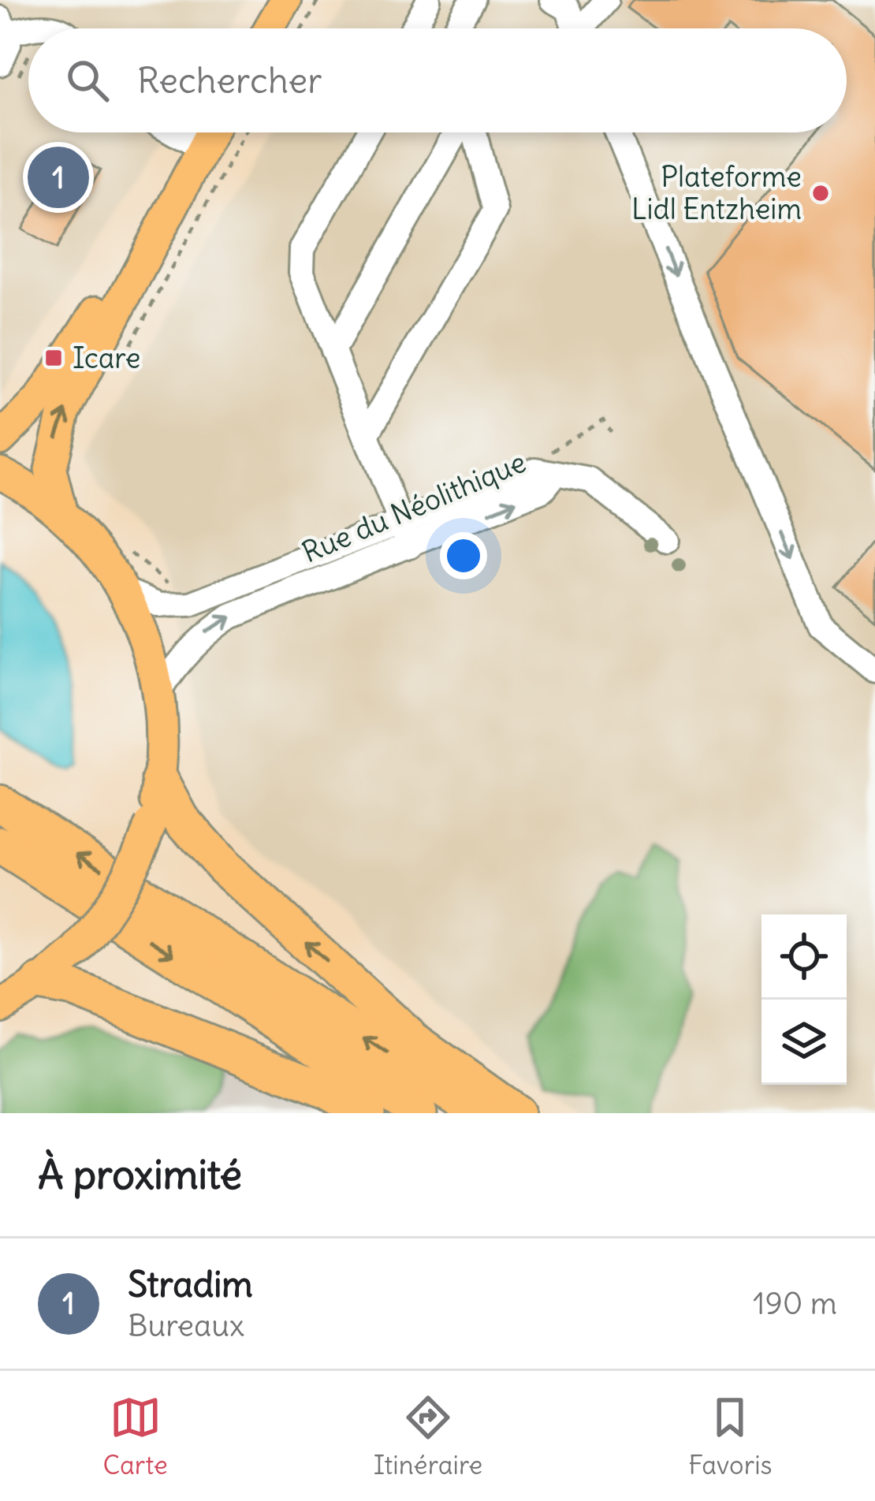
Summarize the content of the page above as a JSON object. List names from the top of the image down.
{
  "streets": {
    "street": ["Rue du Néolithique"]
  },
  "places": {
    "other": ["Plateforme Lidl Entzheim"],
    "transit": ["Icare"]
  },
  "page": {
    "search": "Rechercher",
    "pins": "1",
    "heading": "À proximité",
    "list": [
      {
        "mark": "1",
        "name": "Stradim",
        "note": "Bureaux",
        "value": "190 m"
      }
    ],
    "nav": ["Carte", "Itinéraire", "Favoris"]
  }
}
